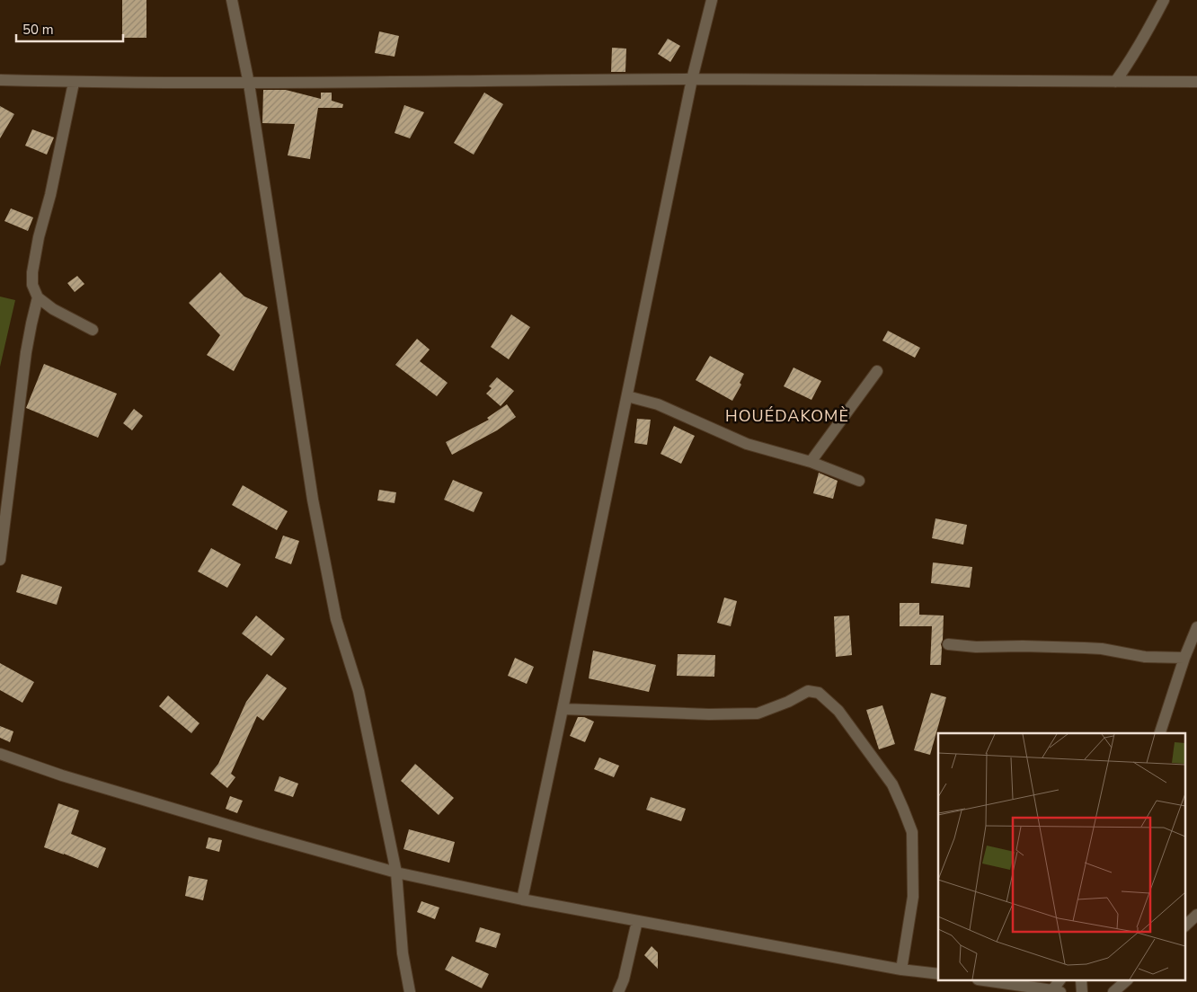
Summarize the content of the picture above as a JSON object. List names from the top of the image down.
{
  "districts": ["HOUÉDAKOMÈ"],
  "scale_bar": "50 m"
}
